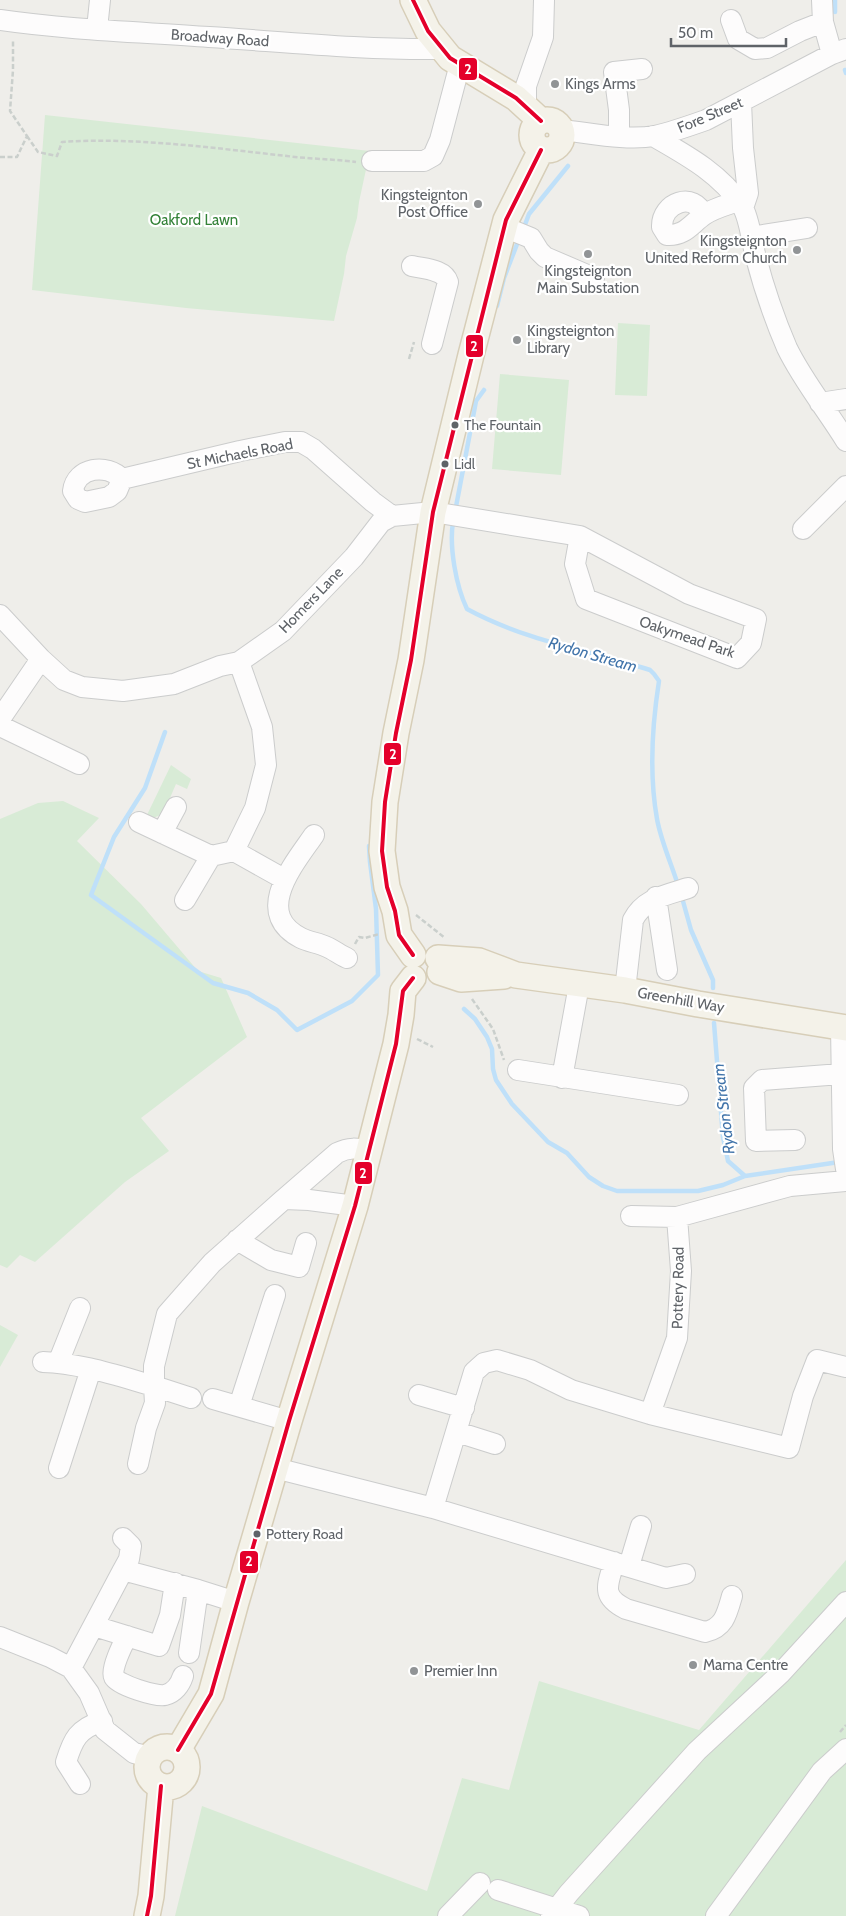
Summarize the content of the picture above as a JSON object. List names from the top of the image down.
{
  "streets": {
    "main road": ["Greenhill Way"],
    "street": [
      "Broadway Road",
      "Fore Street",
      "St Michaels Road",
      "Homers Lane",
      "Oakymead Park",
      "Pottery Road"
    ]
  },
  "crossings": [
    ["St Michaels Road", "Homers Lane"]
  ],
  "water": ["Rydon Stream"],
  "parks": ["Oakford Lawn"],
  "places": [
    "Kings Arms",
    "Kingsteignton Post Office",
    "Kingsteignton United Reform Church",
    "Kingsteignton Main Substation",
    "Kingsteignton Library",
    "The Fountain",
    "Lidl",
    "Pottery Road",
    "Mama Centre",
    "Premier Inn"
  ],
  "lines": ["transit line 2"],
  "scale_bar": "50 m"
}
